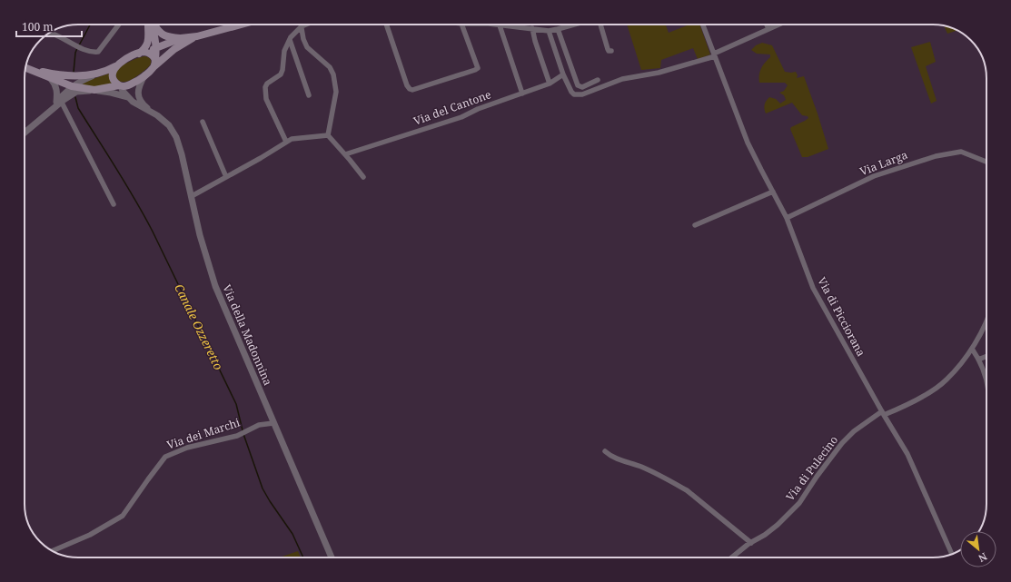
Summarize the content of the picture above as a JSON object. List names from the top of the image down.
{
  "streets": {
    "street": [
      "Via del Cantone",
      "Via Larga",
      "Via di Picciorana",
      "Via della Madonnina",
      "Via dei Marchi",
      "Via di Pulecino"
    ]
  },
  "crossings": [
    ["Via Larga", "Via di Picciorana"],
    ["Via di Picciorana", "Via di Pulecino"],
    ["Via della Madonnina", "Via dei Marchi"]
  ],
  "water": ["Canale Ozzeretto"],
  "scale_bar": "100 m",
  "north": "bottom right"
}
